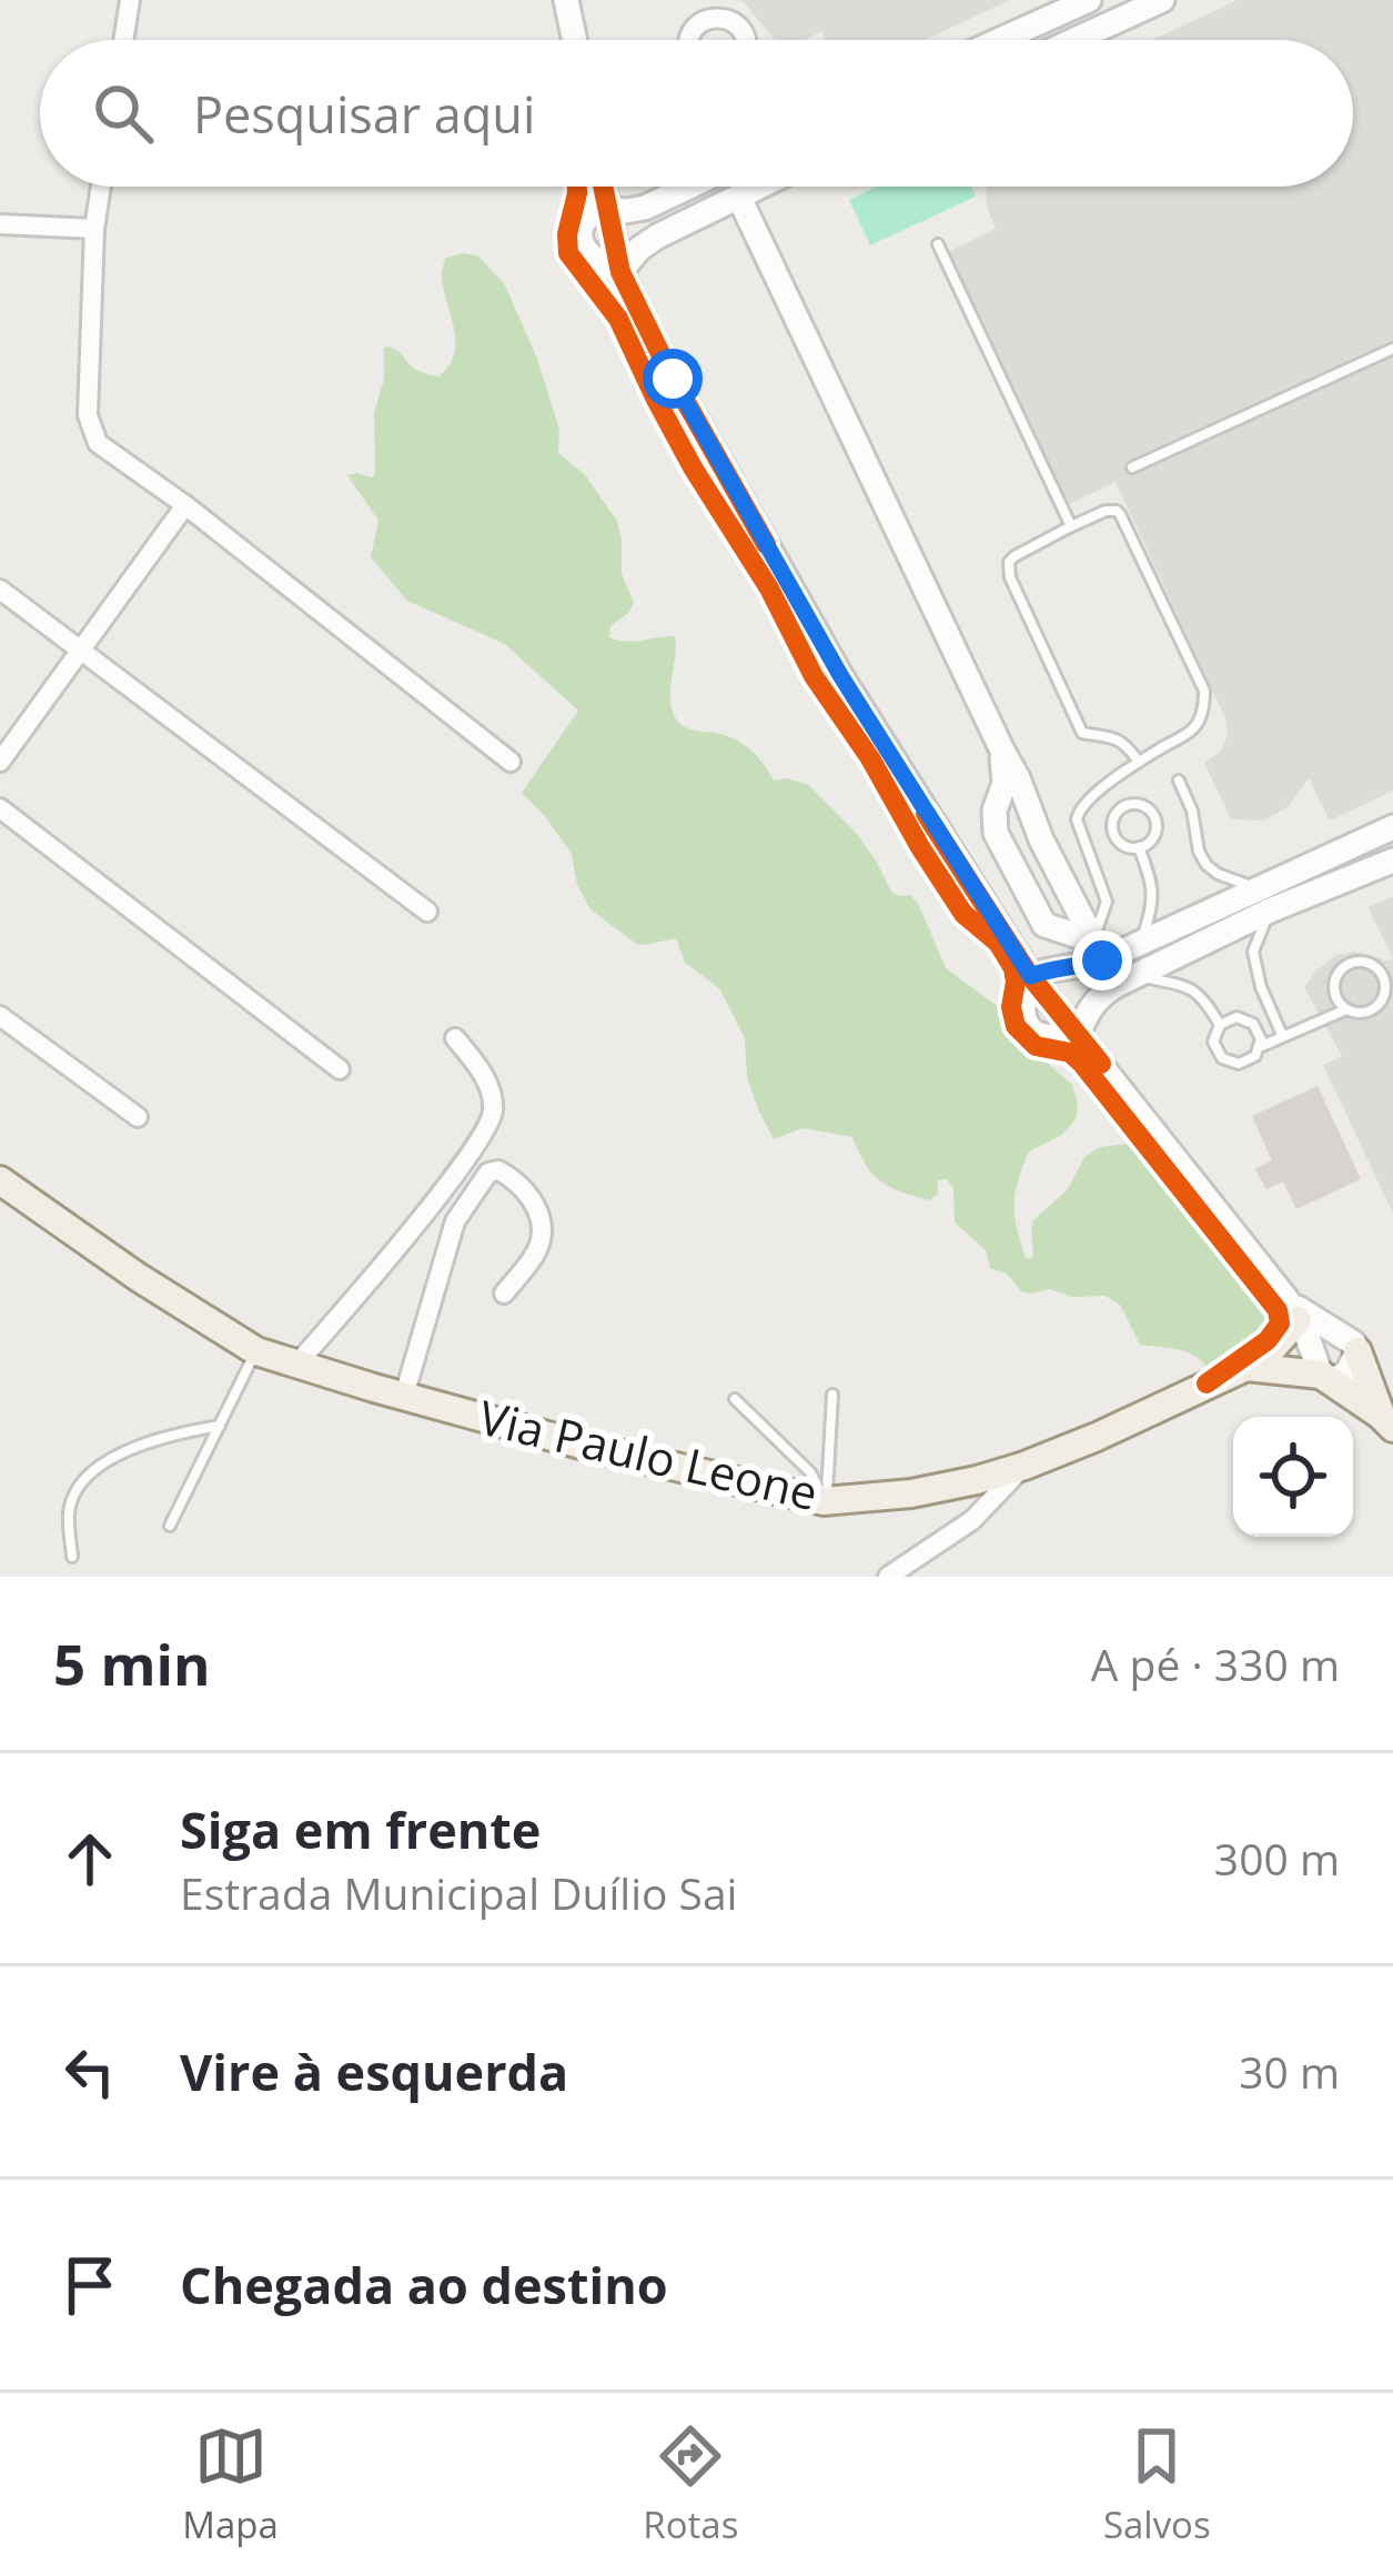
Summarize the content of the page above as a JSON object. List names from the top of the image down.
{
  "streets": {
    "main road": ["Via Paulo Leone"]
  },
  "page": {
    "search": "Pesquisar aqui",
    "heading": ["5 min", "A pé · 330 m"],
    "list": [
      ["Siga em frente", "Estrada Municipal Duílio Sai", "300 m"],
      ["Vire à esquerda", "30 m"],
      "Chegada ao destino"
    ],
    "nav": ["Mapa", "Rotas", "Salvos"]
  }
}
